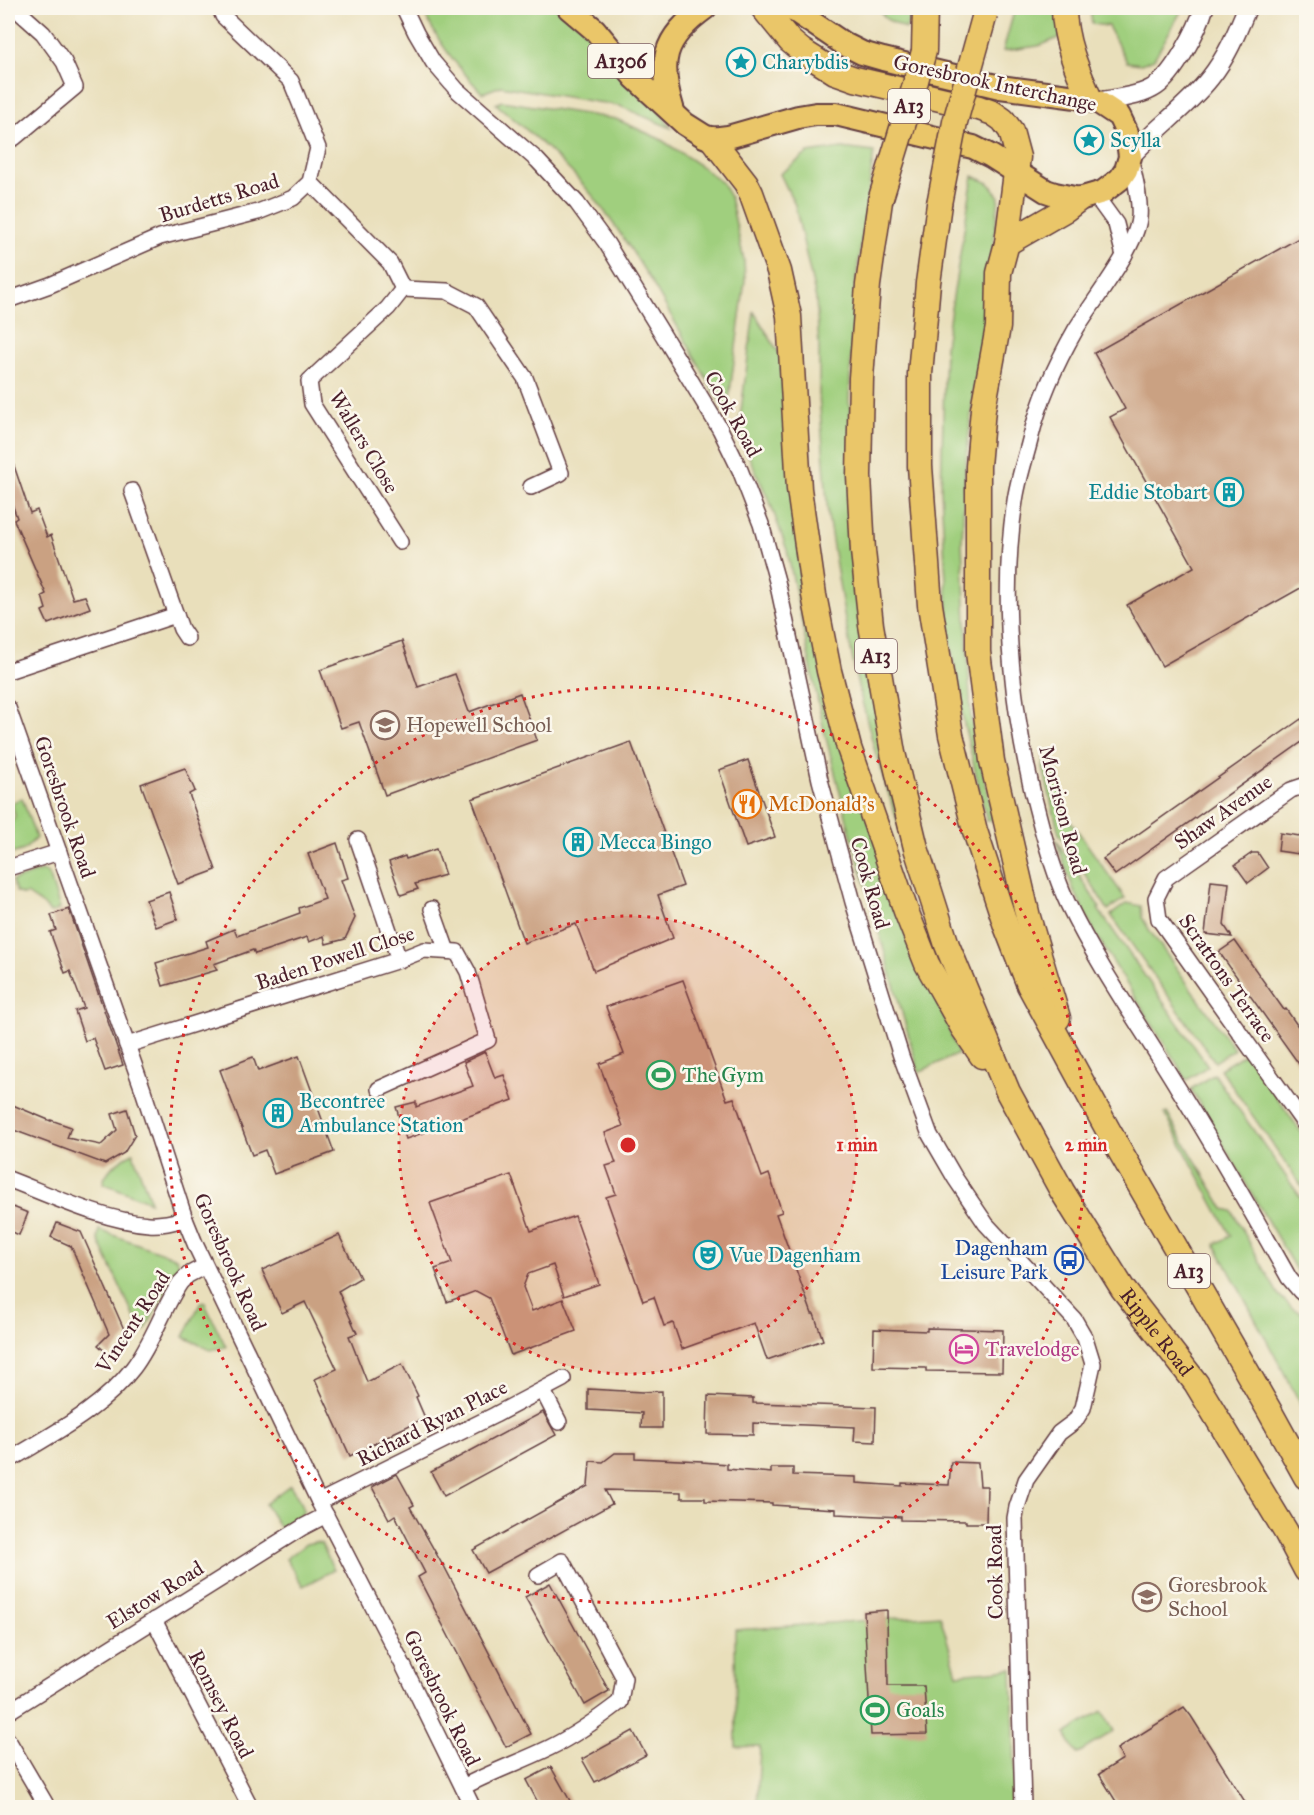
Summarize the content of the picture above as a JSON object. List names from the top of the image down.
{
  "streets": {
    "highway": ["A13", "Ripple Road"],
    "main road": ["A1306", "Goresbrook Interchange"],
    "street": [
      "Burdetts Road",
      "Cook Road",
      "Wallers Close",
      "Goresbrook Road",
      "Morrison Road",
      "Shaw Avenue",
      "Baden Powell Close",
      "Scrattons Terrace",
      "Vincent Road",
      "Richard Ryan Place",
      "Elstow Road",
      "Romsey Road"
    ]
  },
  "crossings": [
    ["Goresbrook Interchange", "Morrison Road"],
    ["A13", "Ripple Road"],
    ["Goresbrook Road", "Baden Powell Close"],
    ["Goresbrook Road", "Vincent Road"],
    ["Goresbrook Road", "Richard Ryan Place"],
    ["Goresbrook Road", "Elstow Road"],
    ["Shaw Avenue", "Scrattons Terrace"],
    ["Richard Ryan Place", "Elstow Road"],
    ["Elstow Road", "Romsey Road"]
  ],
  "places": {
    "place": ["Charybdis", "Scylla"],
    "building": ["Eddie Stobart", "Mecca Bingo", "Becontree Ambulance Station"],
    "school or university": ["Hopewell School", "Goresbrook School"],
    "restaurant": ["McDonald's"],
    "sports": ["The Gym", "Goals"],
    "theatre": ["Vue Dagenham"],
    "bus stop": ["Dagenham Leisure Park"],
    "hotel": ["Travelodge"]
  },
  "rings": ["1 min", "2 min"]
}
